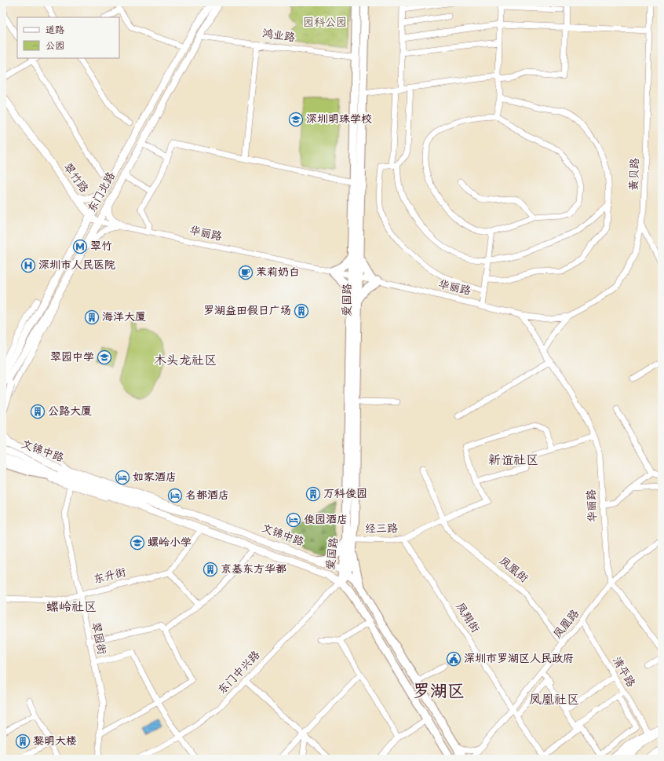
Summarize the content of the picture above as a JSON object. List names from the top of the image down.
{
  "streets": {
    "highway": ["爱国路", "文锦中路"],
    "main road": ["翠竹路", "东门北路"],
    "street": [
      "鸿业路",
      "黄贝路",
      "华丽路",
      "经三路",
      "凤凰街",
      "东升街",
      "凤翔街",
      "凤凰路",
      "翠园街",
      "清平路",
      "东门中兴路"
    ]
  },
  "crossings": [
    ["鸿业路", "东门北路"],
    ["鸿业路", "爱国路"],
    ["黄贝路", "华丽路"],
    ["翠竹路", "东门北路"],
    ["东门北路", "华丽路"],
    ["华丽路", "爱国路"],
    ["华丽路", "凤凰路"],
    ["爱国路", "文锦中路"],
    ["爱国路", "经三路"],
    ["爱国路", "东门中兴路"],
    ["文锦中路", "东门中兴路"],
    ["经三路", "凤凰街"],
    ["经三路", "凤翔街"],
    ["凤凰街", "凤凰路"],
    ["东升街", "翠园街"],
    ["凤翔街", "凤凰路"],
    ["凤凰路", "清平路"]
  ],
  "districts": [
    "木头龙社区",
    "新谊社区",
    "螺岭社区",
    "罗湖区",
    "凤凰社区"
  ],
  "parks": ["园科公园"],
  "places": {
    "school or university": ["深圳明珠学校", "翠园中学", "螺岭小学"],
    "metro station": ["翠竹"],
    "hospital": ["深圳市人民医院"],
    "cafe": ["茉莉奶白"],
    "building": [
      "罗湖益田假日广场",
      "海洋大厦",
      "公路大厦",
      "万科俊园",
      "京基东方华都",
      "黎明大楼"
    ],
    "hotel": ["如家酒店", "名都酒店", "俊园酒店"],
    "public building": ["深圳市罗湖区人民政府"]
  },
  "legend": ["道路", "公园"]
}
